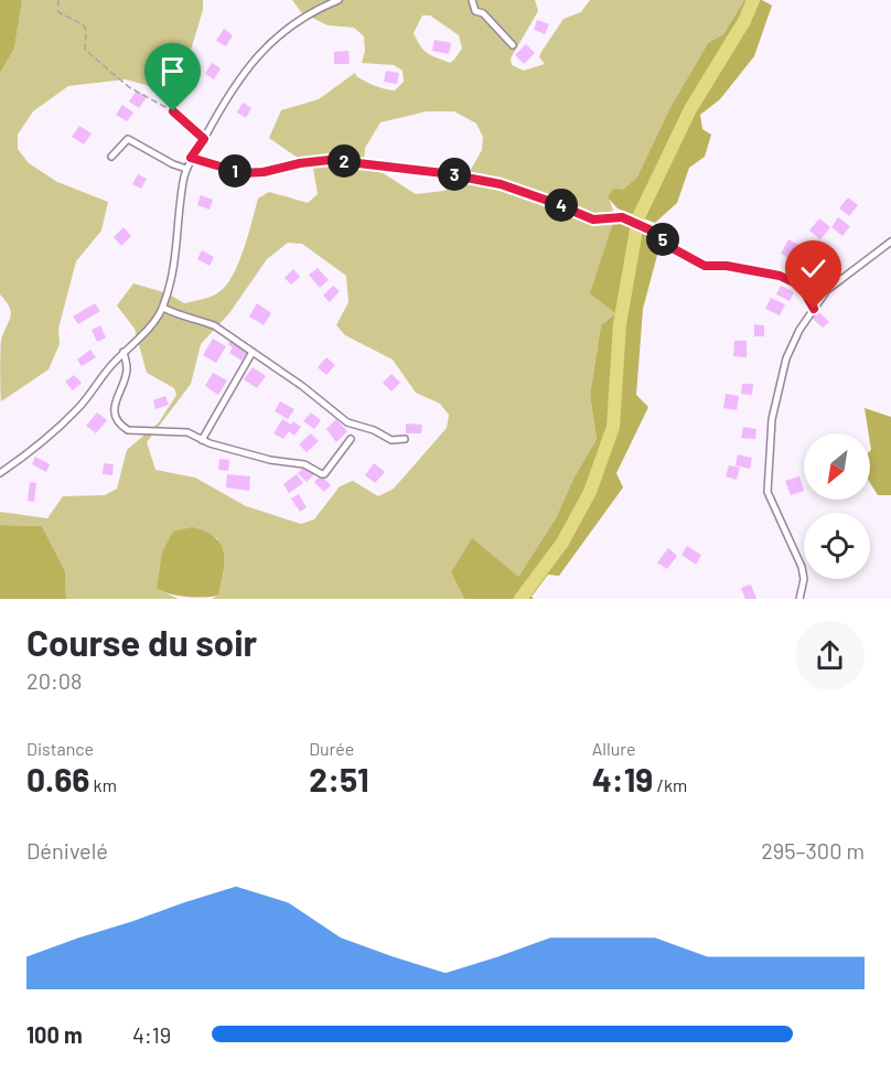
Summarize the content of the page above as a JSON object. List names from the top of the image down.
{
  "north": "bottom left",
  "page": {
    "pins": [
      "2",
      "1",
      "3",
      "4",
      "5"
    ],
    "heading": ["Course du soir", "20:08"],
    "stats": [
      ["Distance", "0.66 km"],
      ["Durée", "2:51"],
      ["Allure", "4:19 /km"]
    ],
    "chart": ["Dénivelé", "295–300 m"],
    "list": [
      {
        "name": "100 m",
        "note": "4:19"
      }
    ]
  }
}
